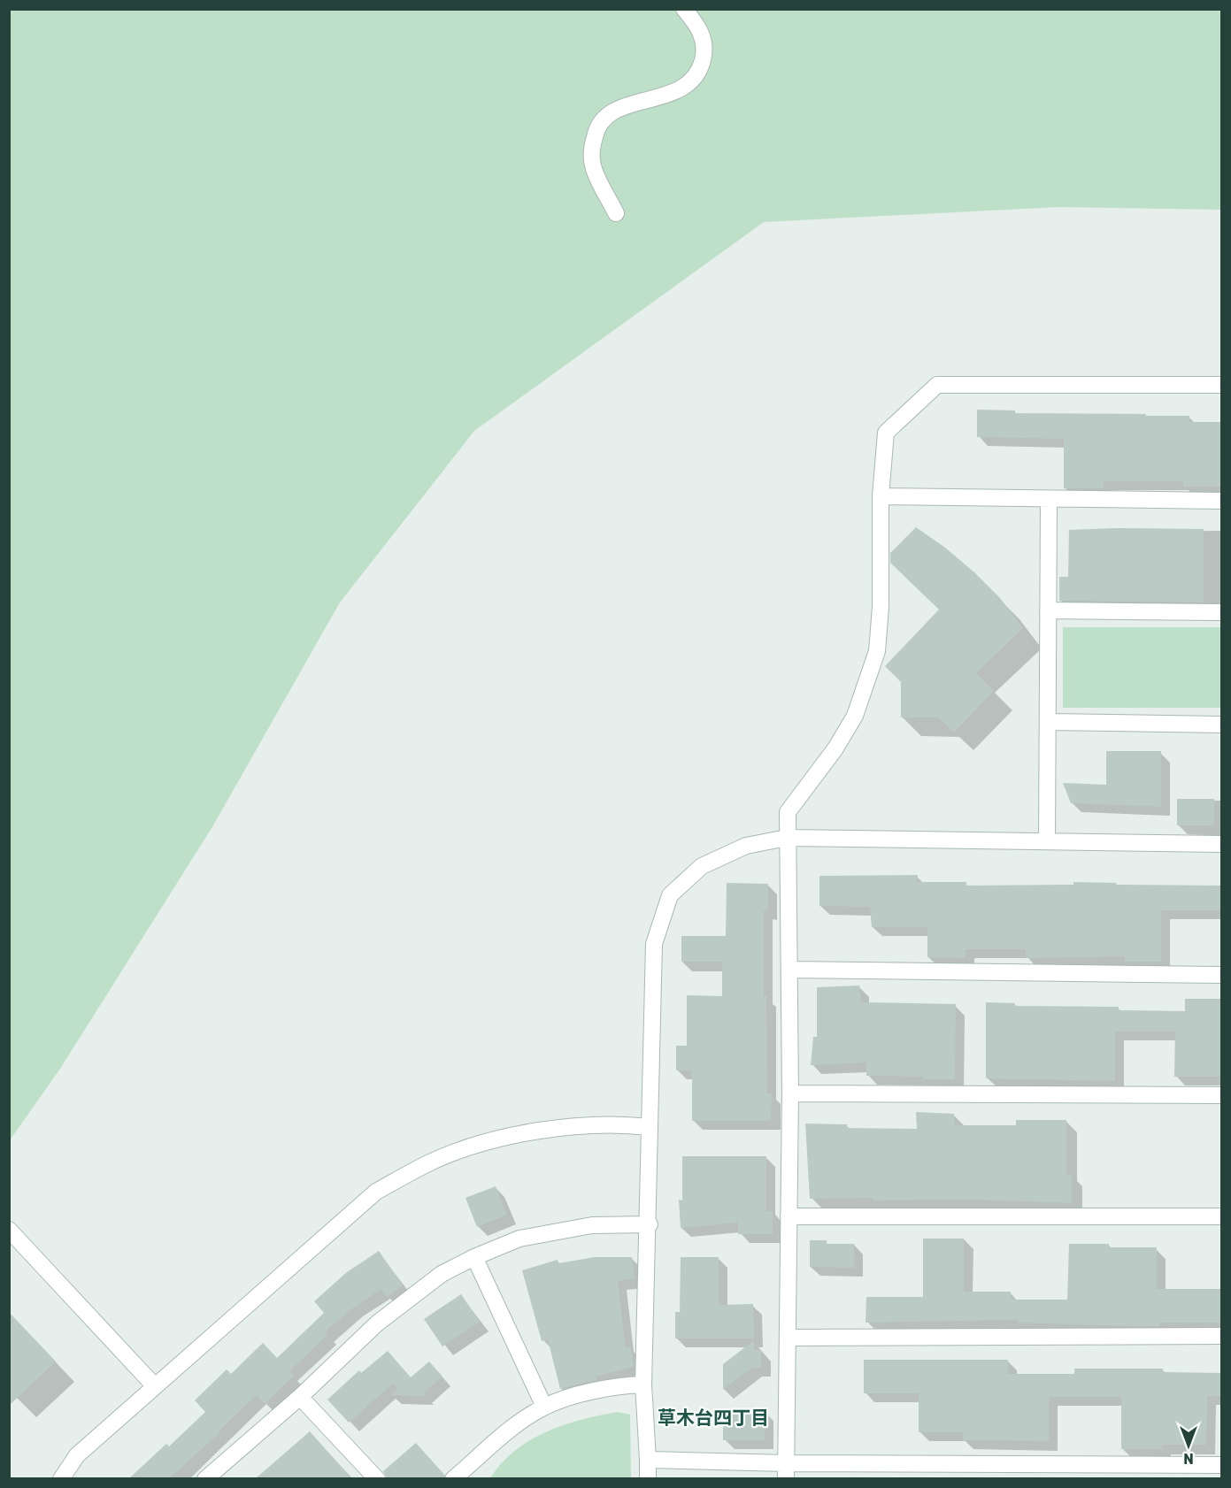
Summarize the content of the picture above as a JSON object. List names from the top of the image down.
{
  "districts": ["草木台四丁目"],
  "north": "bottom"
}
